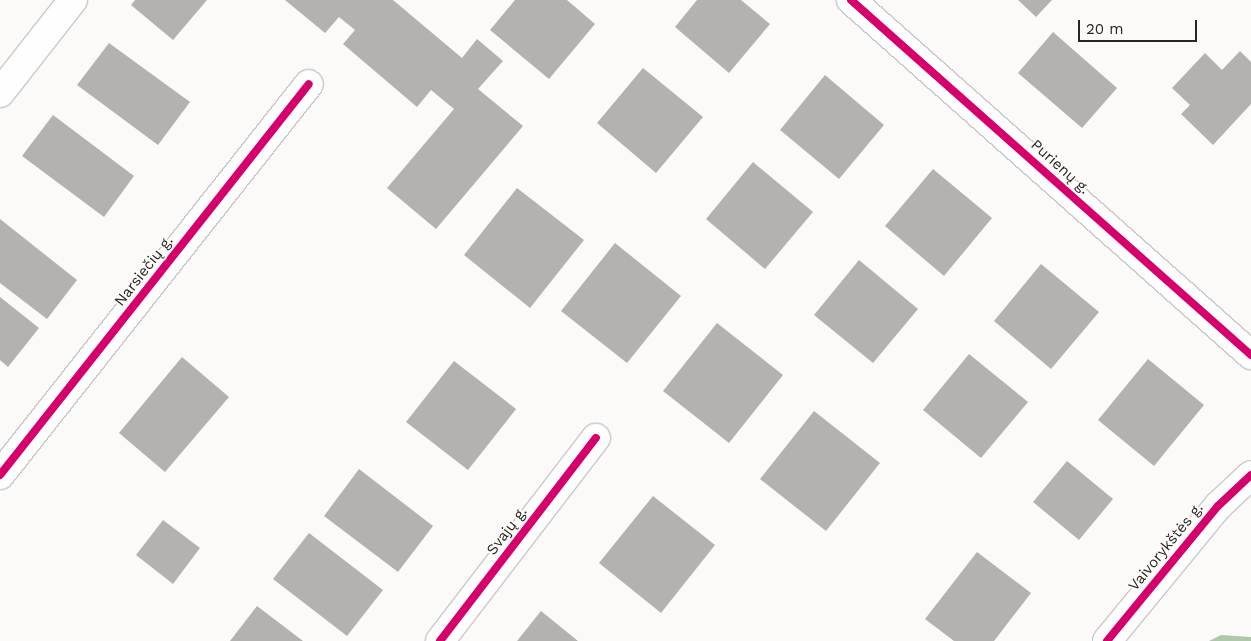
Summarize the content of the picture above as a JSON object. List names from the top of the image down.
{
  "streets": {
    "street": [
      "Purienų g.",
      "Narsiečių g.",
      "Svajų g.",
      "Vaivorykštės g."
    ]
  },
  "scale_bar": "20 m"
}
